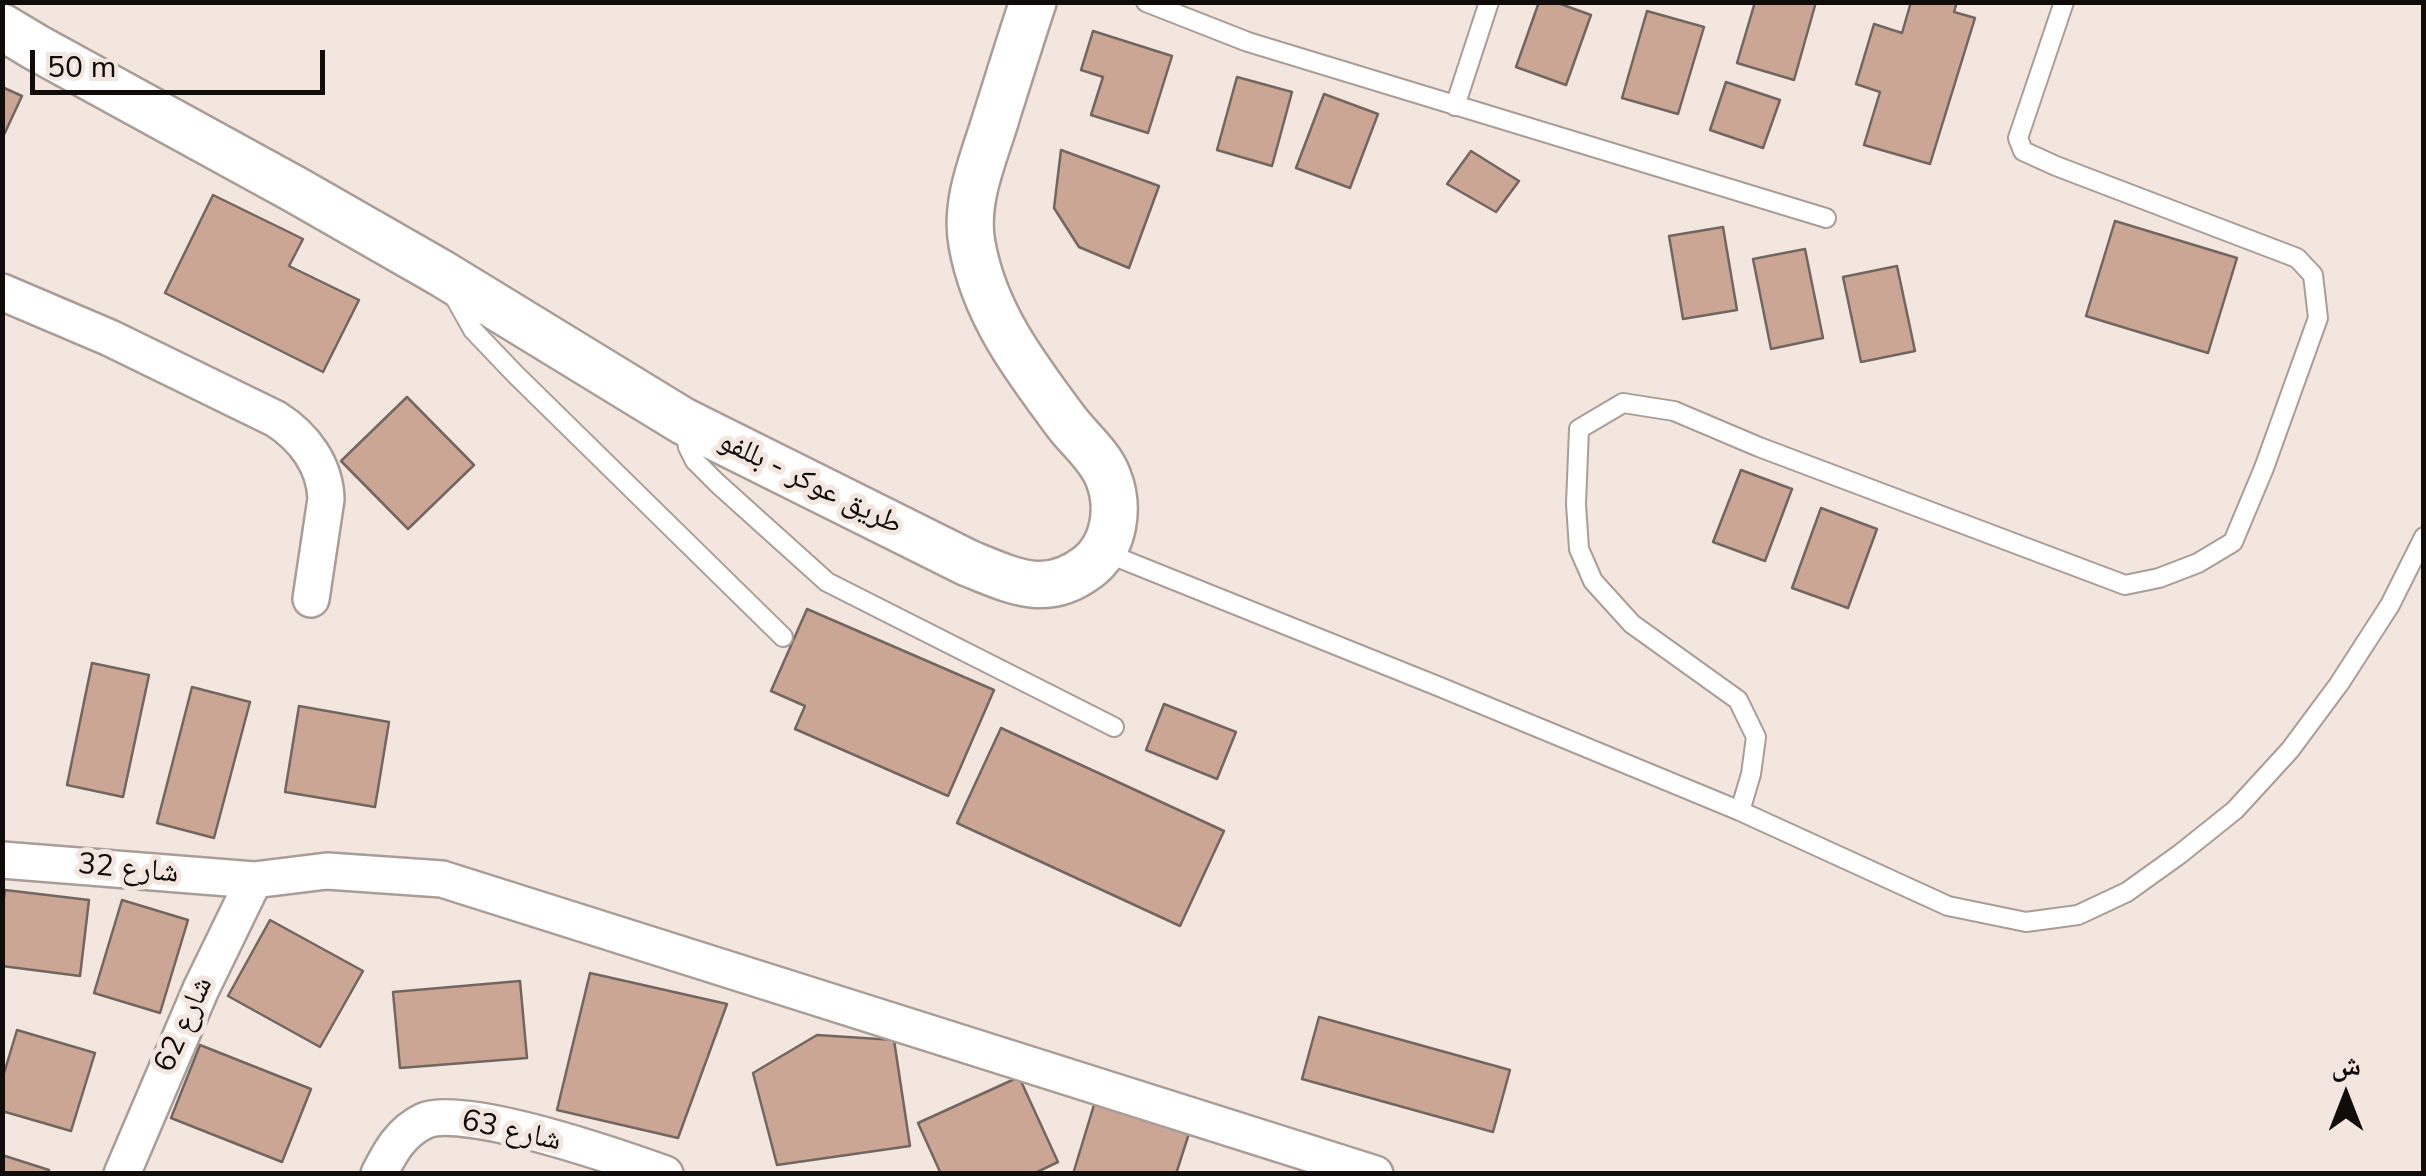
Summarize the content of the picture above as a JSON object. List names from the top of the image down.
{
  "streets": {
    "street": [
      "طريق عوكر - بللفو",
      "شارع 32",
      "شارع 62",
      "شارع 63"
    ]
  },
  "crossings": [
    ["شارع 32", "شارع 62"]
  ],
  "scale_bar": "50 m",
  "north": "top"
}
